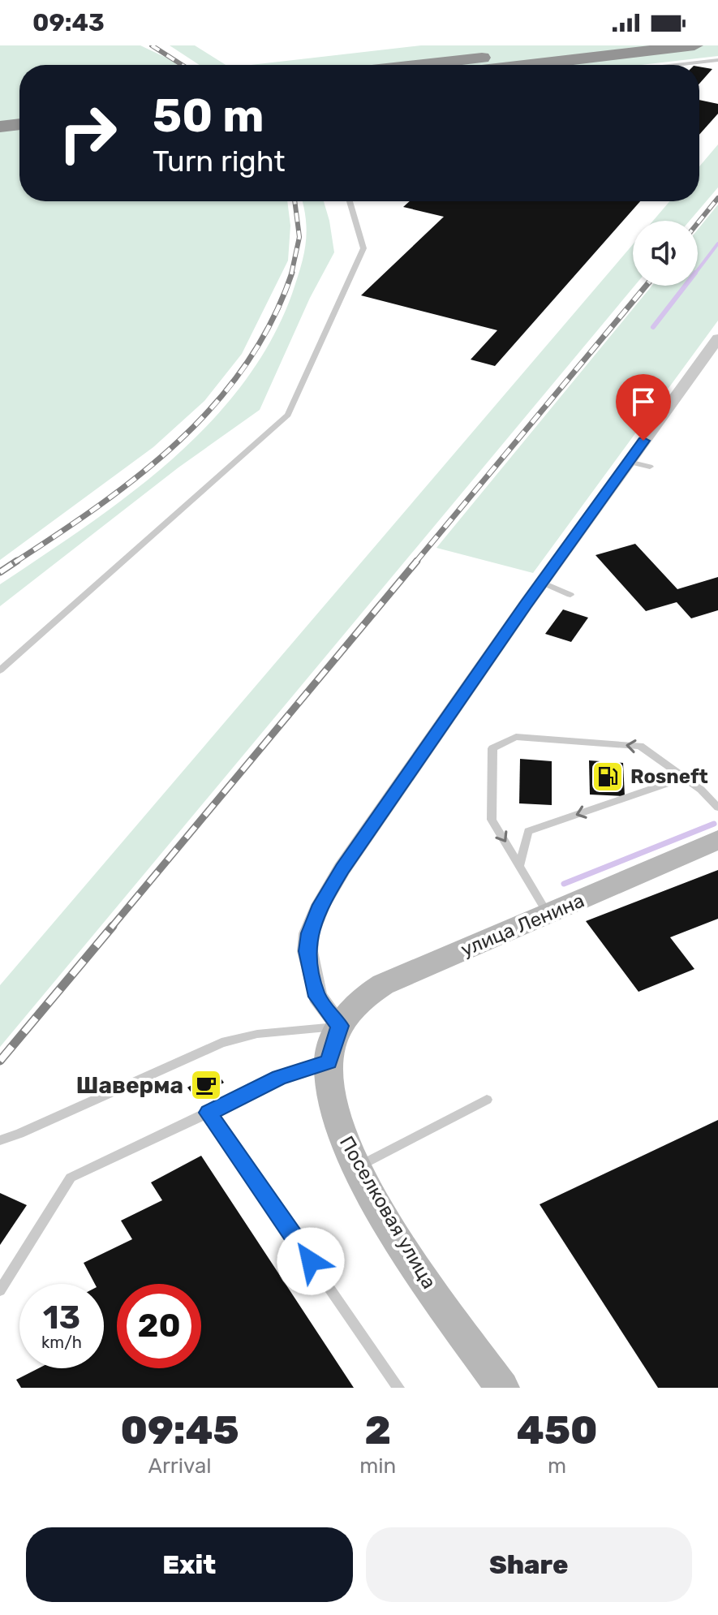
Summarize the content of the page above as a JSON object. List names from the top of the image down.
{
  "streets": {
    "street": ["улица Ленина", "Поселковая улица"]
  },
  "crossings": [
    ["улица Ленина", "Поселковая улица"]
  ],
  "places": {
    "fuel station": ["Rosneft"],
    "cafe": ["Шаверма"]
  },
  "page": {
    "status": "09:43",
    "turn": ["50 m", "Turn right"],
    "speed": "13 km/h",
    "limit": "20",
    "eta": [
      "09:45",
      "Arrival",
      "2",
      "min",
      "450",
      "m"
    ],
    "buttons": ["Exit", "Share"]
  }
}
